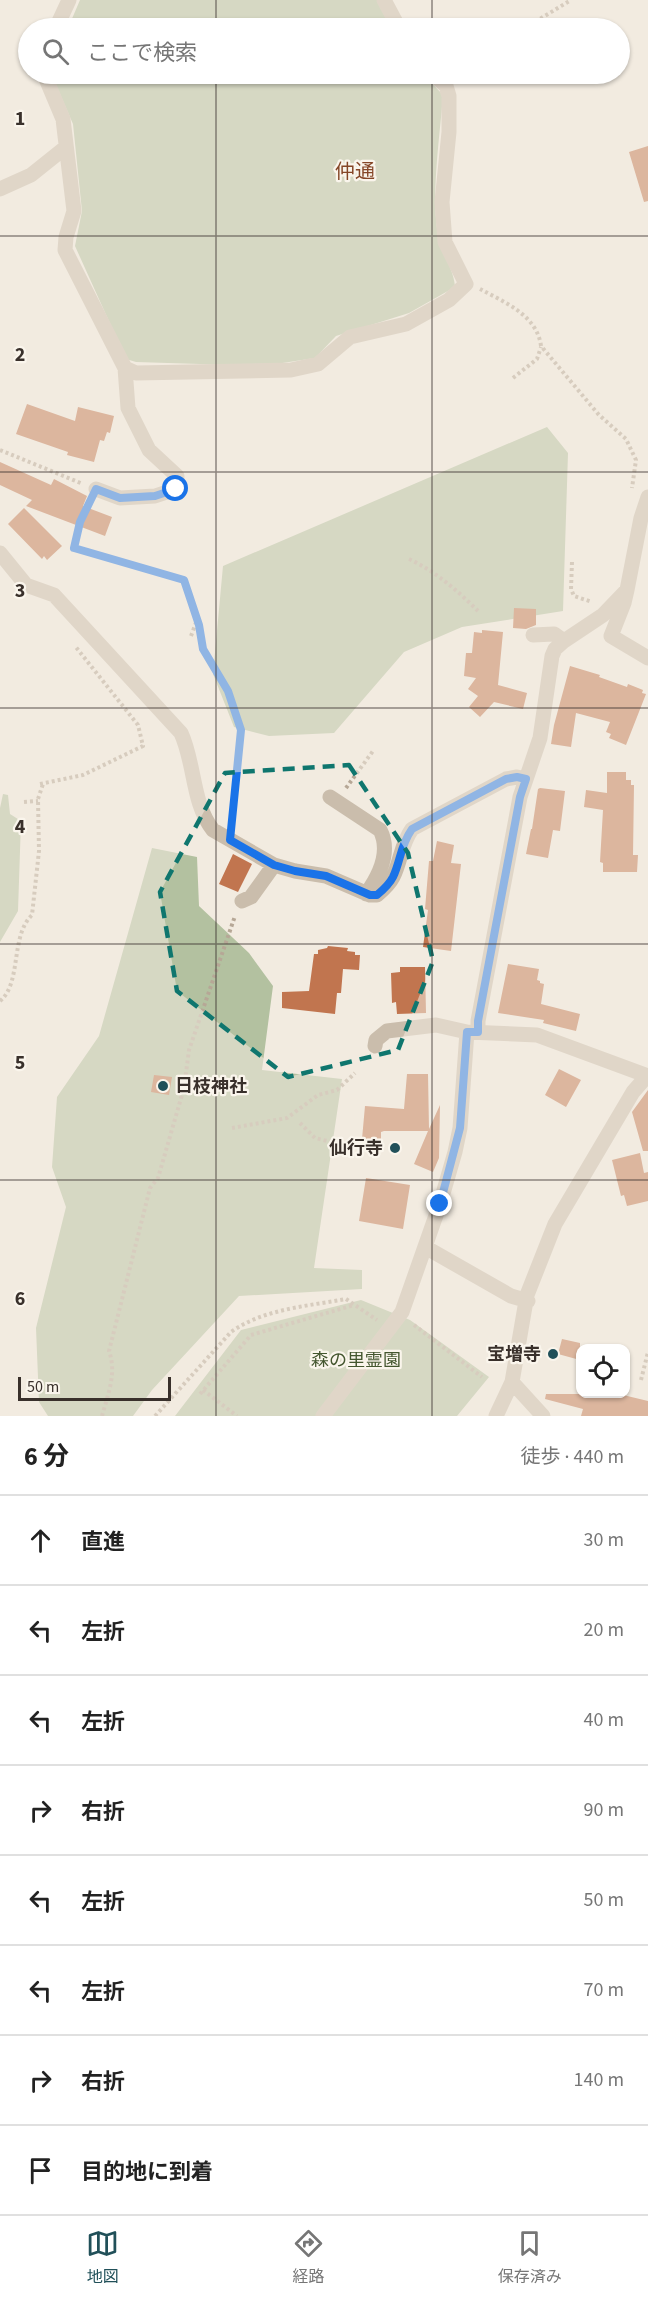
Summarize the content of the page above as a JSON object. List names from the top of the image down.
{
  "districts": ["仲通"],
  "parks": ["森の里霊園"],
  "places": ["日枝神社", "仙行寺", "宝増寺"],
  "scale_bar": "50 m",
  "page": {
    "search": "ここで検索",
    "scale": "50 m",
    "heading": ["6 分", "徒歩 · 440 m"],
    "list": [
      ["直進", "30 m"],
      ["左折", "20 m"],
      ["左折", "40 m"],
      ["右折", "90 m"],
      ["左折", "50 m"],
      ["左折", "70 m"],
      ["右折", "140 m"],
      "目的地に到着"
    ],
    "nav": ["地図", "経路", "保存済み"]
  },
  "grid": {
    "rows": [
      "1",
      "2",
      "3",
      "4",
      "5",
      "6"
    ]
  }
}
